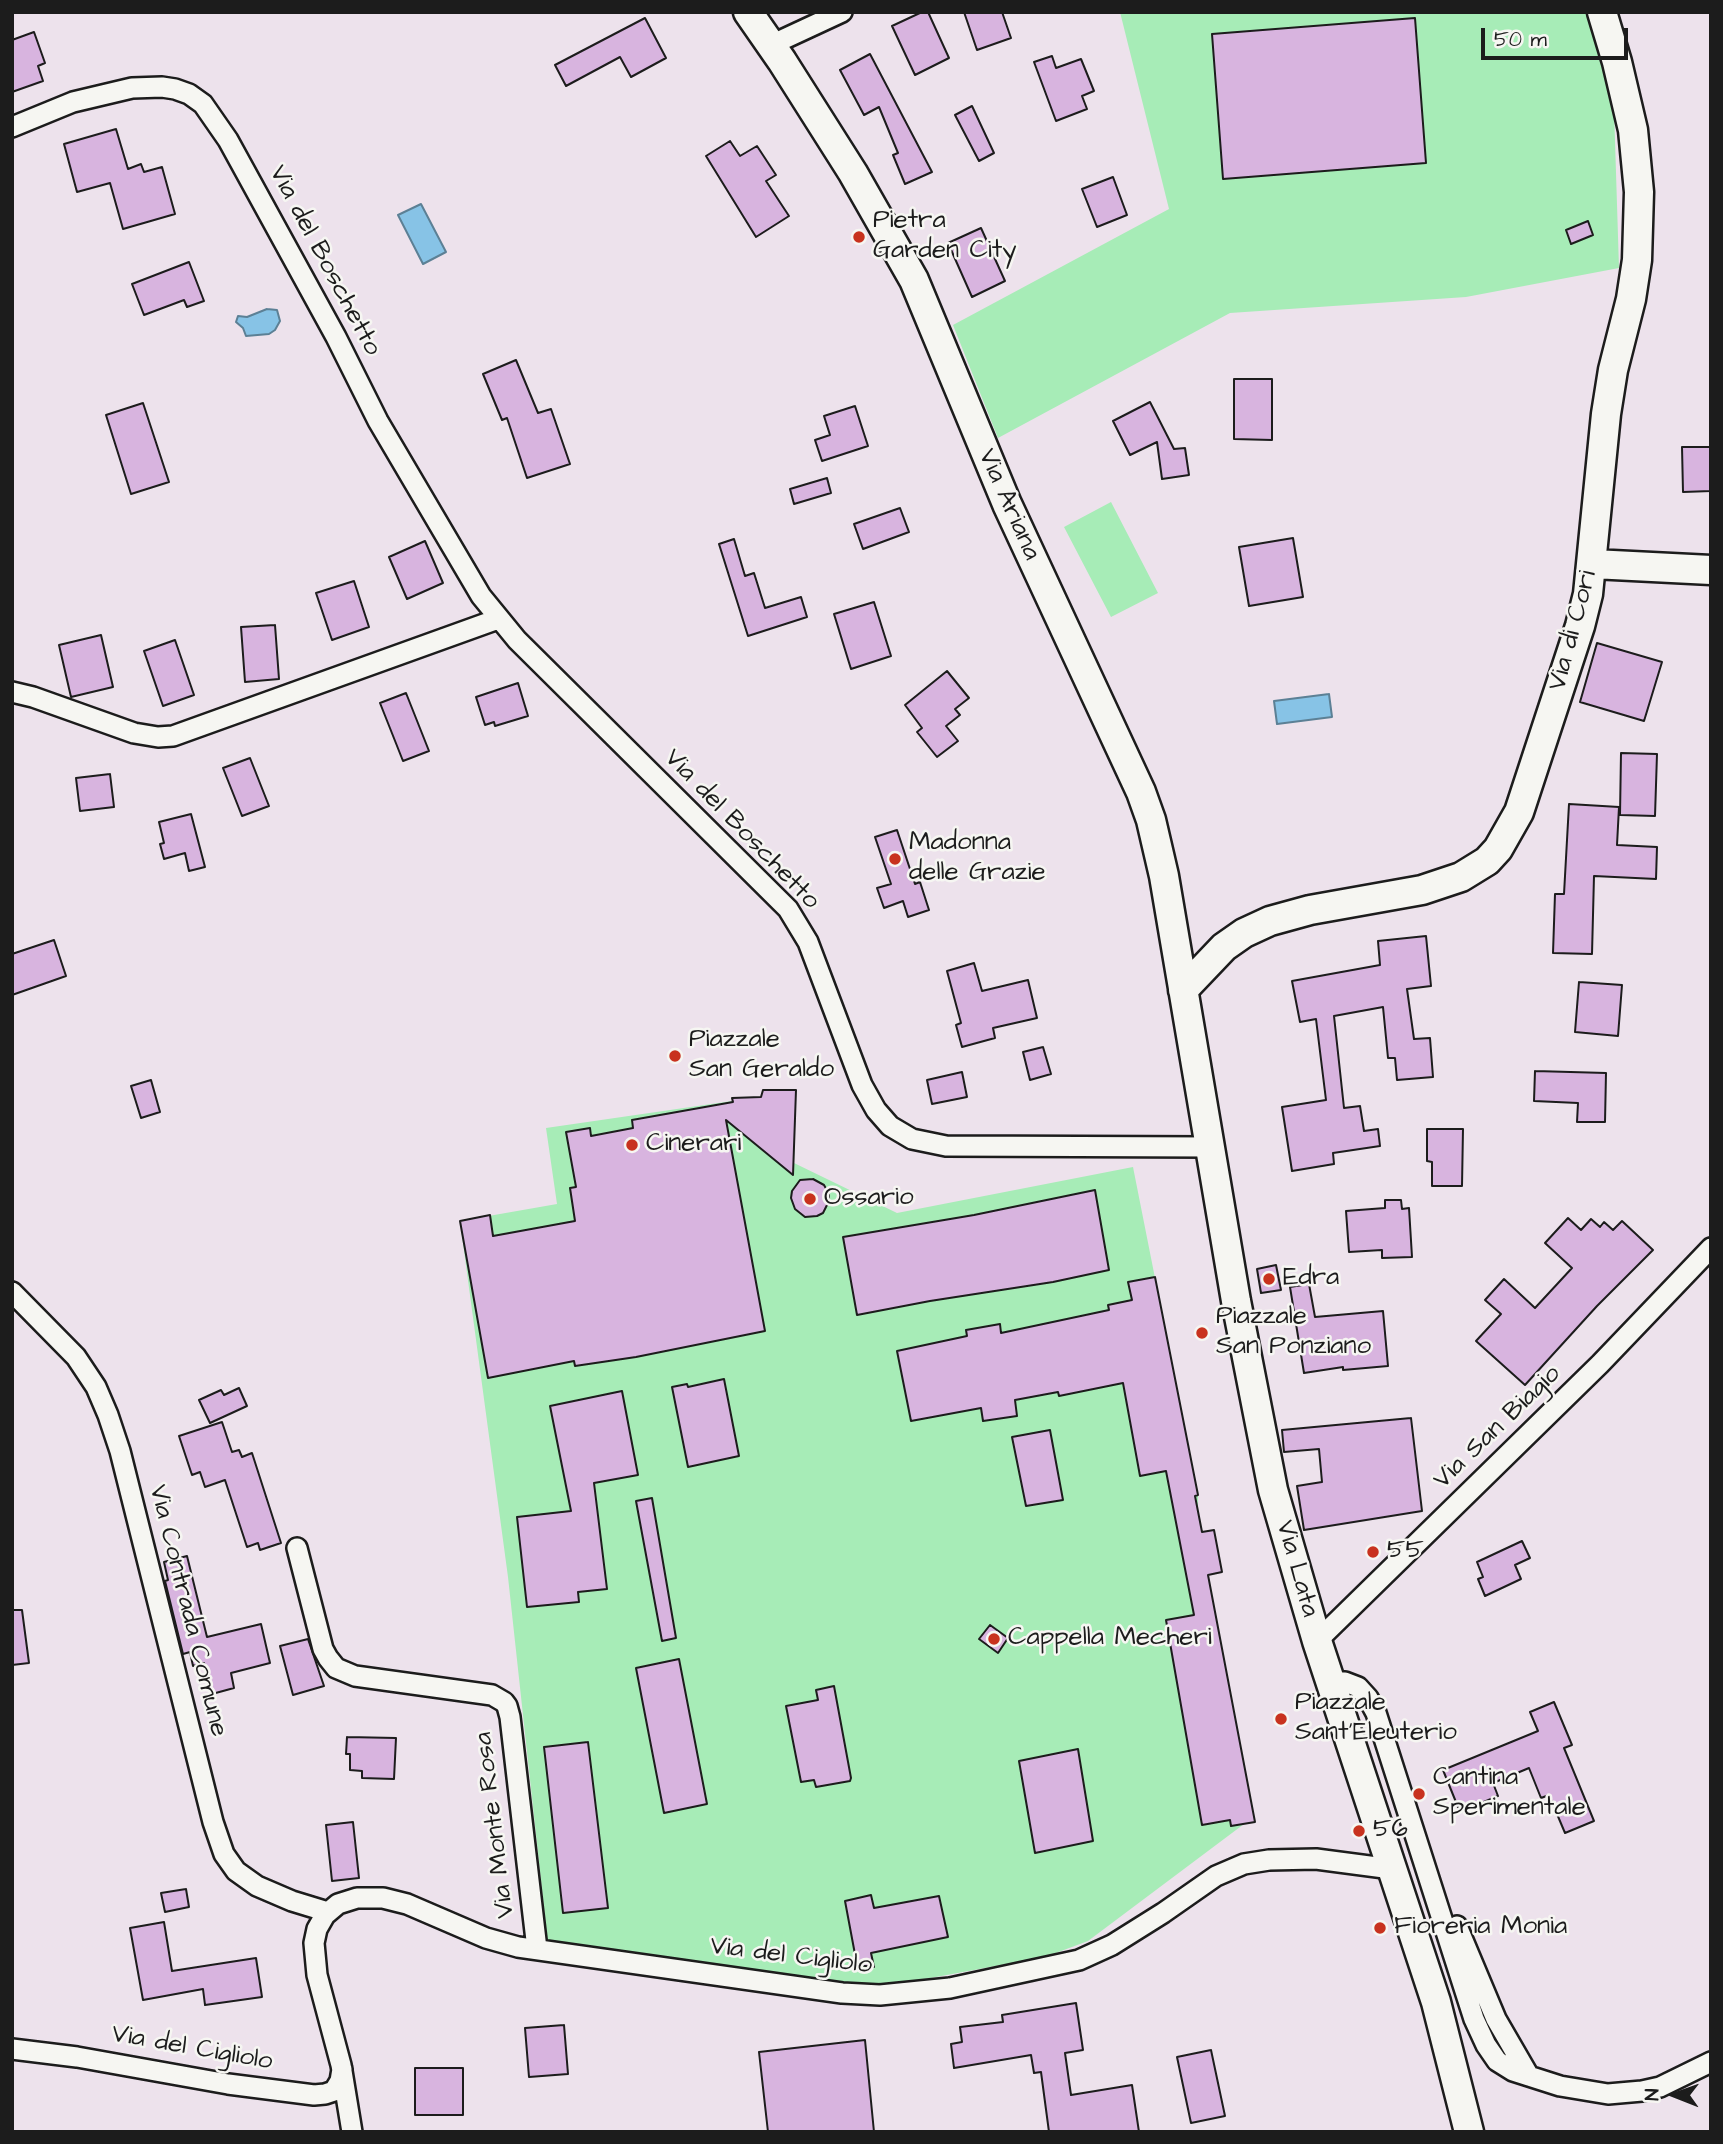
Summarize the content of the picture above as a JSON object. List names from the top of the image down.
{
  "streets": {
    "main road": ["Via Ariana", "Via di Cori", "Via Lata"],
    "street": [
      "Via del Boschetto",
      "Via San Biagio",
      "Via Contrada Comune",
      "Via Monte Rosa",
      "Via del Cigliolo"
    ]
  },
  "crossings": [
    ["Via del Boschetto", "Via Lata"],
    ["Via Ariana", "Via di Cori"],
    ["Via Ariana", "Via Lata"],
    ["Via di Cori", "Via Lata"],
    ["Via San Biagio", "Via Lata"],
    ["Via Lata", "Via del Cigliolo"],
    ["Via Contrada Comune", "Via del Cigliolo"],
    ["Via Monte Rosa", "Via del Cigliolo"]
  ],
  "places": [
    "Pietra Garden City",
    "Madonna delle Grazie",
    "Piazzale San Geraldo",
    "Cinerari",
    "Ossario",
    "Edra",
    "Piazzale San Ponziano",
    "55",
    "Cappella Mecheri",
    "Piazzale Sant'Eleuterio",
    "Cantina Sperimentale",
    "56",
    "Fioreria Monia"
  ],
  "scale_bar": "50 m",
  "north": "left"
}
